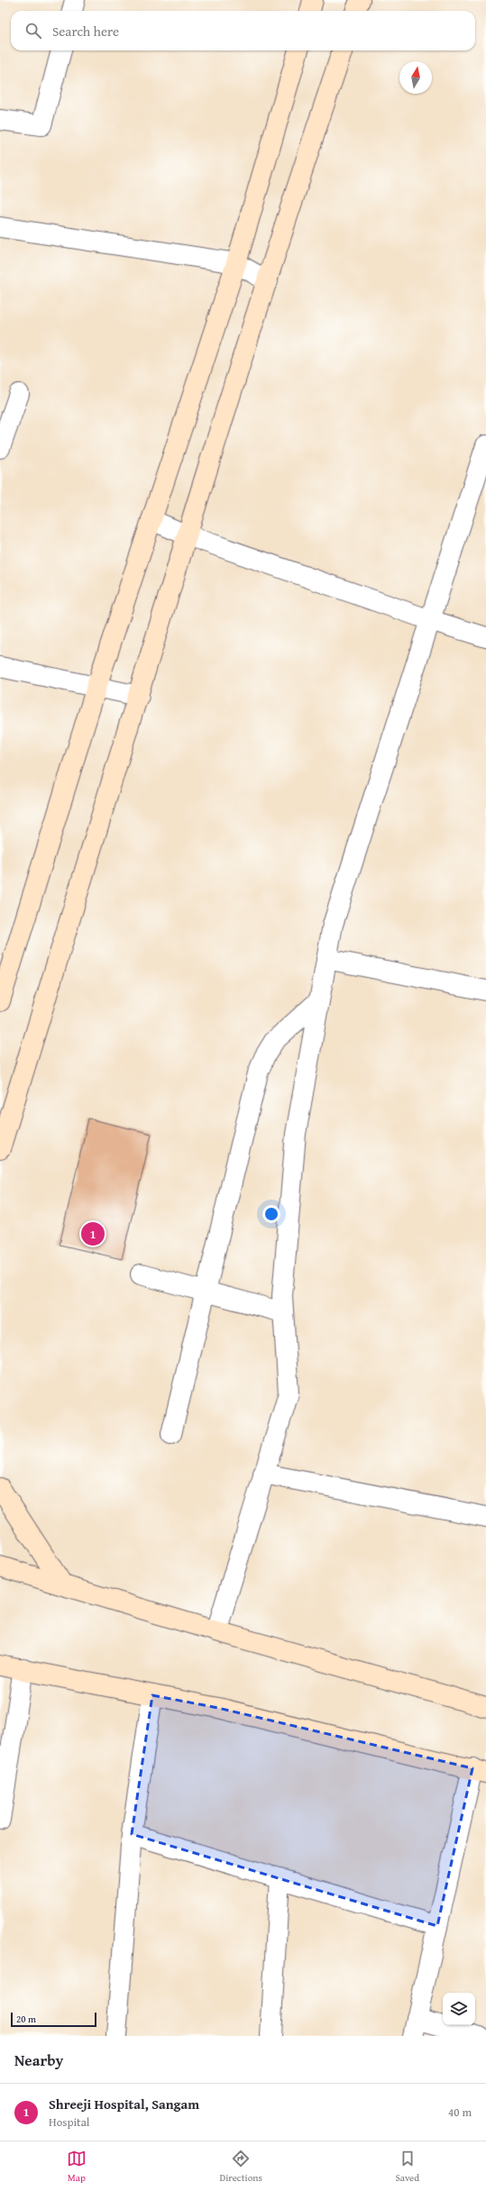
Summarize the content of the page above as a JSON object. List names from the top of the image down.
{
  "scale_bar": "20 m",
  "north": "top",
  "page": {
    "search": "Search here",
    "pins": "1",
    "scale": "20 m",
    "heading": "Nearby",
    "list": [
      {
        "mark": "1",
        "name": "Shreeji Hospital, Sangam",
        "note": "Hospital",
        "value": "40 m"
      }
    ],
    "nav": ["Map", "Directions", "Saved"]
  }
}
